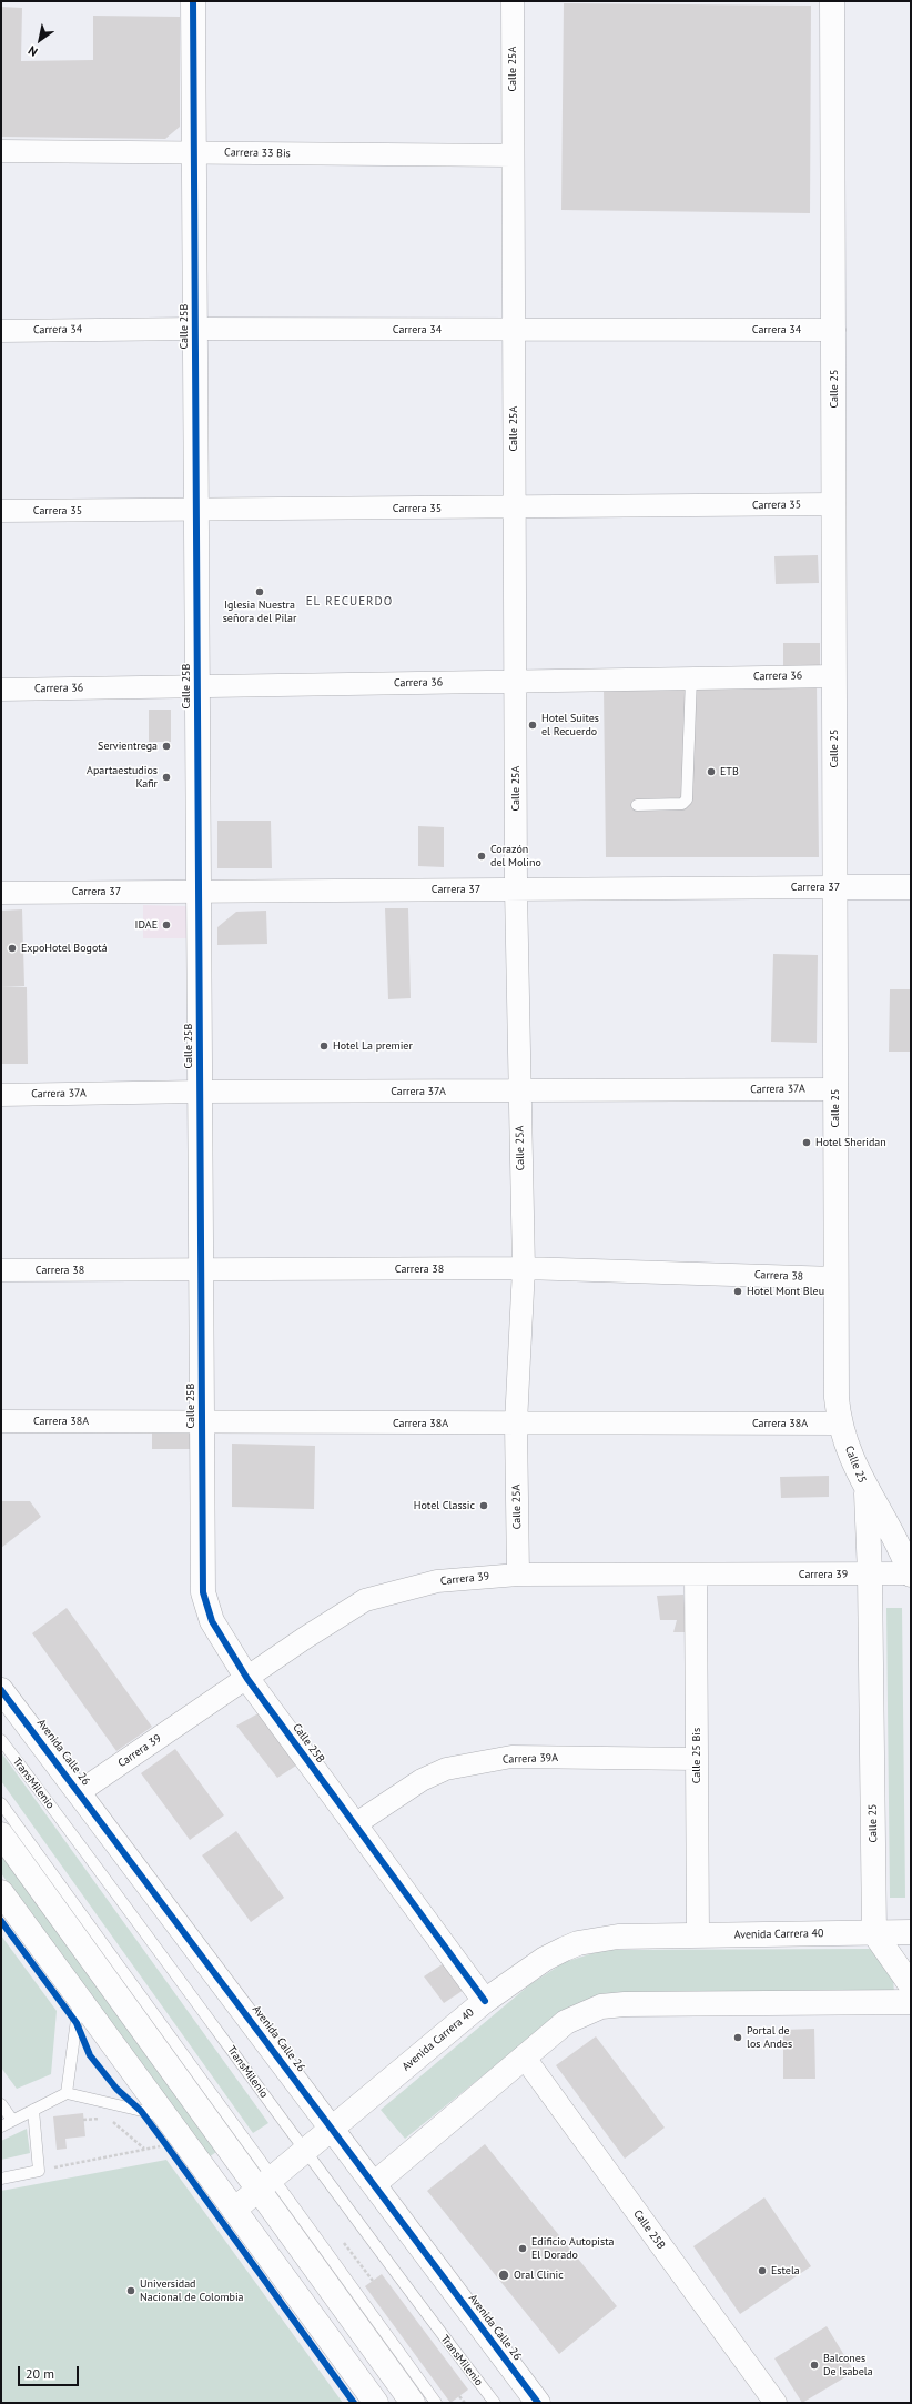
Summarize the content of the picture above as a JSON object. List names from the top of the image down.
{
  "streets": {
    "street": [
      "Calle 25A",
      "Carrera 33 Bis",
      "Calle 25B",
      "Carrera 34",
      "Calle 25",
      "Carrera 35",
      "Carrera 36",
      "Carrera 37",
      "Carrera 37A",
      "Carrera 38",
      "Carrera 38A",
      "Carrera 39",
      "Avenida Calle 26",
      "Calle 25 Bis",
      "Carrera 39A",
      "Avenida Carrera 40"
    ],
    "lane": ["TransMilenio"]
  },
  "crossings": [
    ["Calle 25A", "Carrera 33 Bis"],
    ["Calle 25A", "Carrera 34"],
    ["Calle 25A", "Carrera 35"],
    ["Calle 25A", "Carrera 36"],
    ["Calle 25A", "Carrera 37"],
    ["Calle 25A", "Carrera 37A"],
    ["Calle 25A", "Carrera 38"],
    ["Calle 25A", "Carrera 38A"],
    ["Calle 25A", "Carrera 39"],
    ["Carrera 33 Bis", "Calle 25B"],
    ["Calle 25B", "Carrera 34"],
    ["Calle 25B", "Carrera 35"],
    ["Calle 25B", "Carrera 36"],
    ["Calle 25B", "Carrera 37"],
    ["Calle 25B", "Carrera 37A"],
    ["Calle 25B", "Carrera 38"],
    ["Calle 25B", "Carrera 38A"],
    ["Calle 25B", "Carrera 39"],
    ["Calle 25B", "Carrera 39A"],
    ["Calle 25B", "Avenida Carrera 40"],
    ["Carrera 34", "Calle 25"],
    ["Calle 25", "Carrera 35"],
    ["Calle 25", "Carrera 36"],
    ["Calle 25", "Carrera 37"],
    ["Calle 25", "Carrera 37A"],
    ["Calle 25", "Carrera 38"],
    ["Calle 25", "Carrera 38A"],
    ["Calle 25", "Carrera 39"],
    ["Calle 25", "Avenida Carrera 40"],
    ["Carrera 39", "Avenida Calle 26"],
    ["Carrera 39", "Calle 25 Bis"],
    ["Avenida Calle 26", "Avenida Carrera 40"],
    ["Calle 25 Bis", "Carrera 39A"],
    ["Calle 25 Bis", "Avenida Carrera 40"],
    ["TransMilenio", "Avenida Carrera 40"]
  ],
  "districts": ["EL RECUERDO"],
  "places": [
    "Iglesia Nuestra señora del Pilar",
    "Hotel Suites el Recuerdo",
    "Servientrega",
    "ETB",
    "Apartaestudios Kafir",
    "Corazón del Molino",
    "IDAE",
    "ExpoHotel Bogotá",
    "Hotel La premier",
    "Hotel Sheridan",
    "Hotel Mont Bleu",
    "Hotel Classic",
    "Portal de los Andes",
    "Edificio Autopista El Dorado",
    "Estela",
    "Oral Clinic",
    "Universidad Nacional de Colombia",
    "Balcones De Isabela"
  ],
  "scale_bar": "20 m",
  "north": "bottom left"
}
